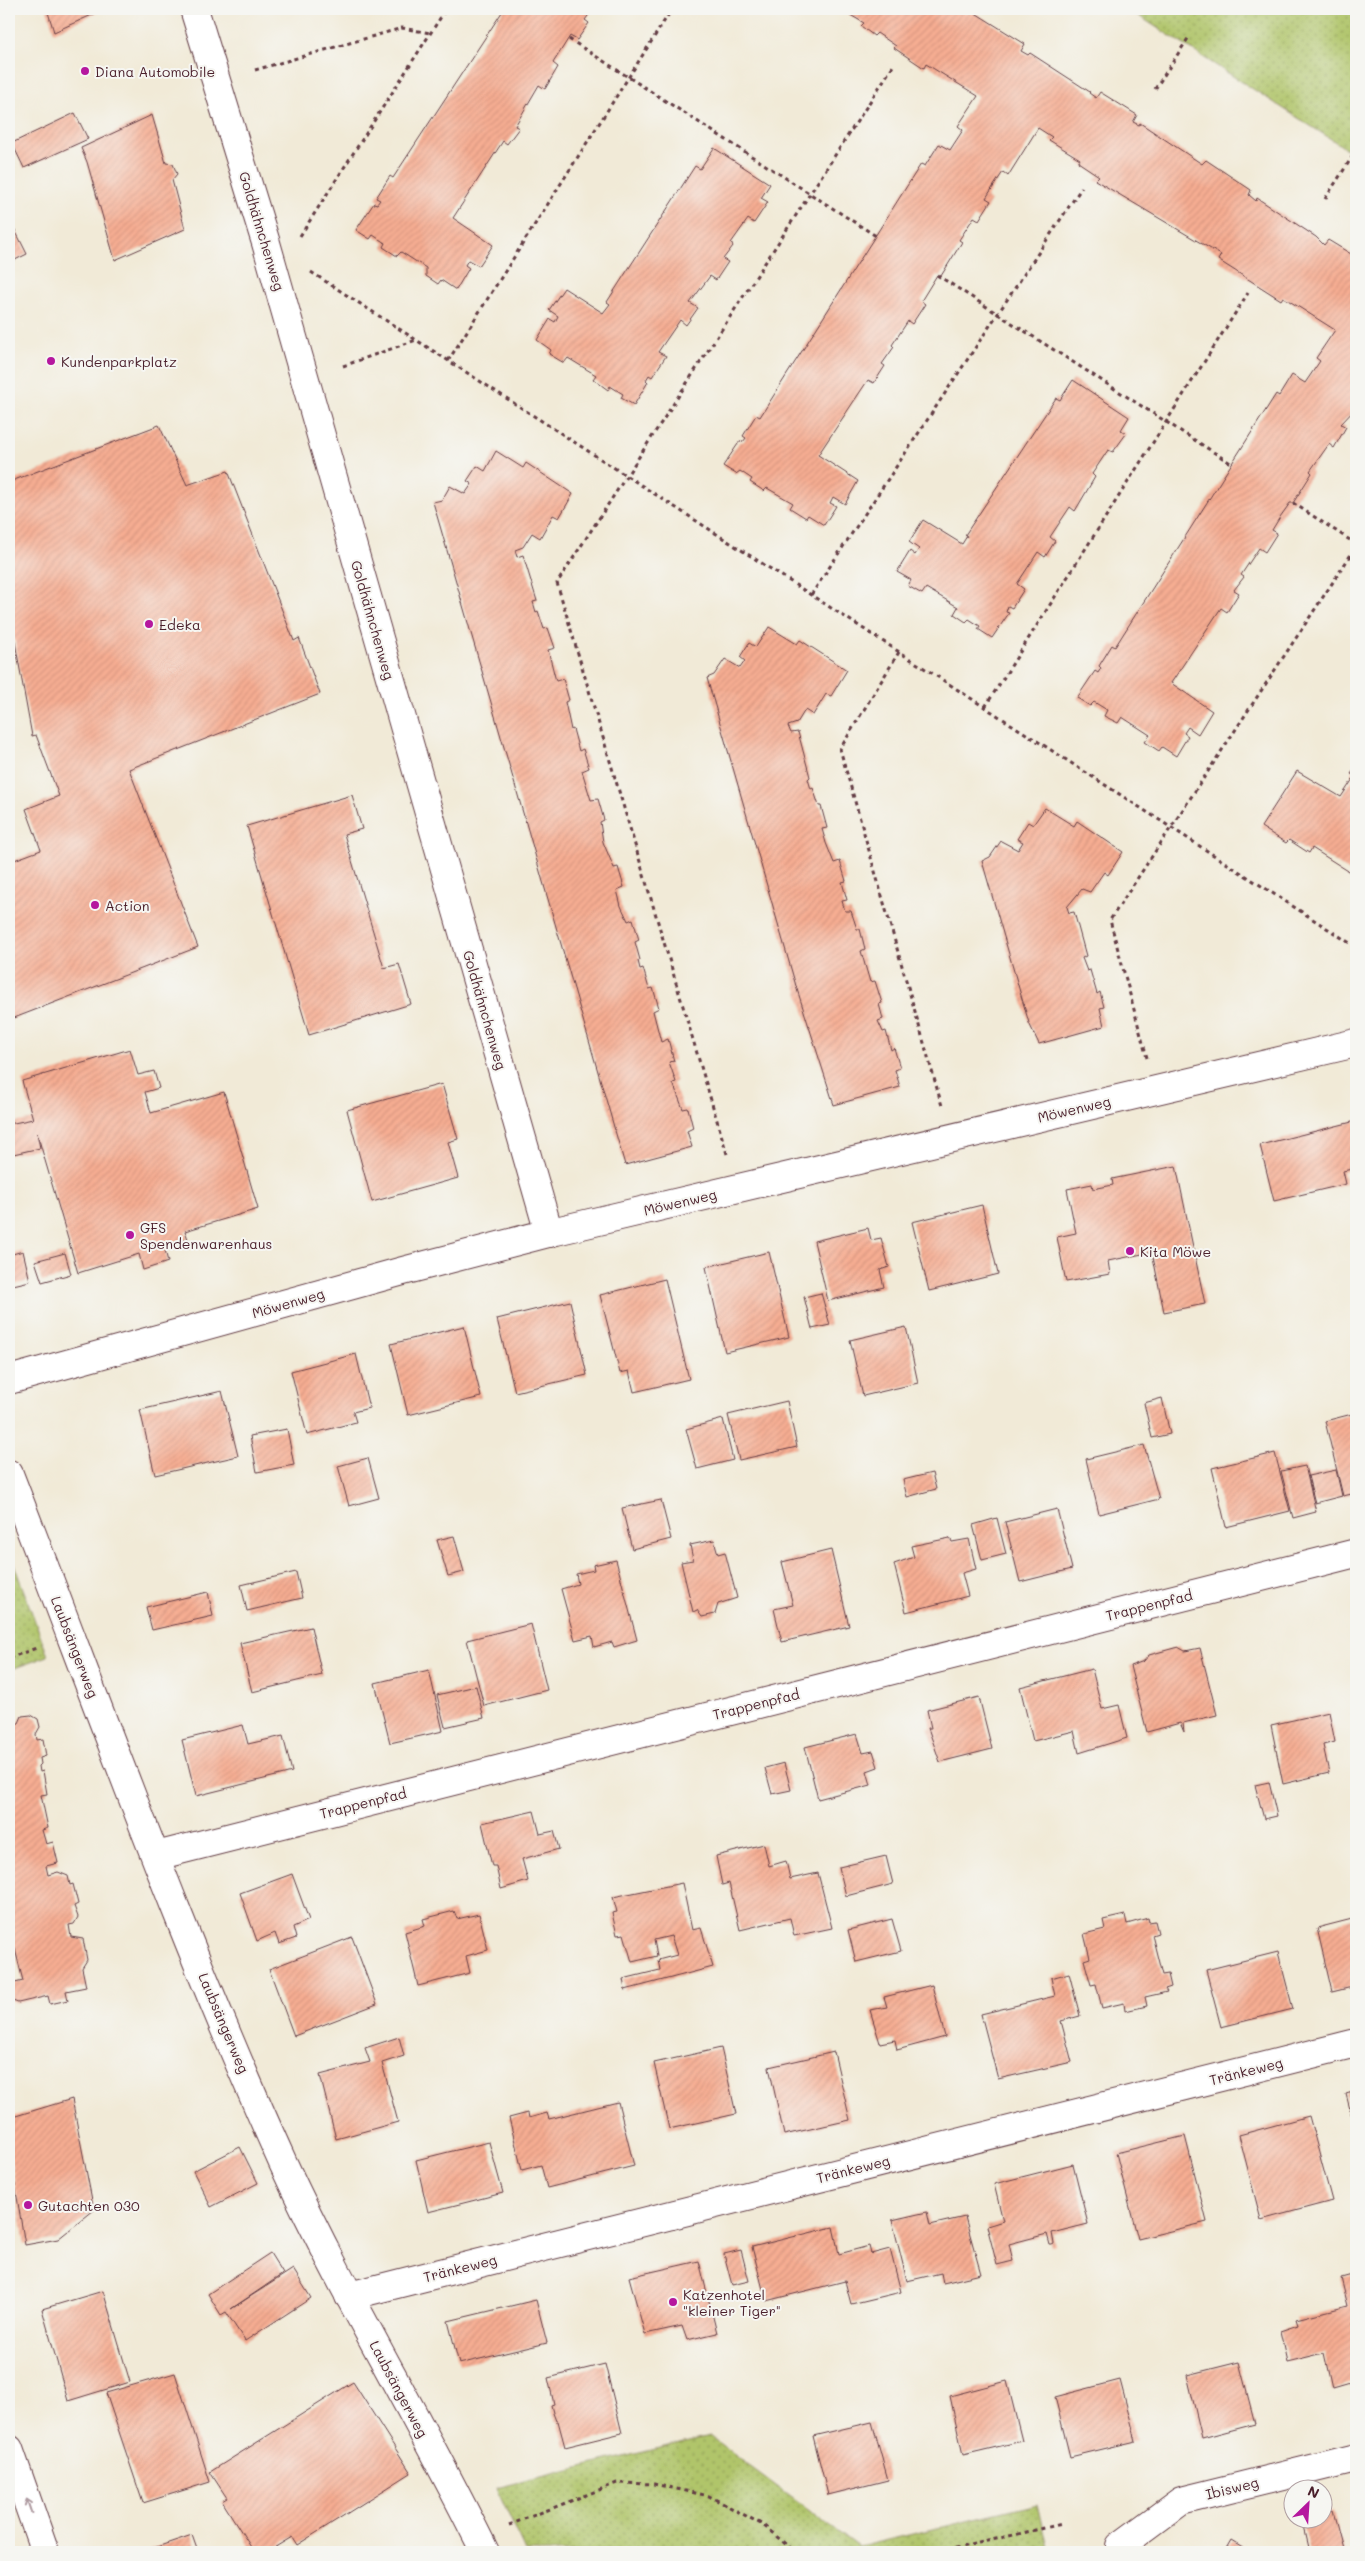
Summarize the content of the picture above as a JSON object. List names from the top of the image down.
{
  "streets": {
    "street": [
      "Goldhähnchenweg",
      "Möwenweg",
      "Trappenpfad",
      "Laubsängerweg",
      "Tränkeweg",
      "Ibisweg"
    ]
  },
  "crossings": [
    ["Goldhähnchenweg", "Möwenweg"],
    ["Trappenpfad", "Laubsängerweg"],
    ["Laubsängerweg", "Tränkeweg"]
  ],
  "places": [
    "Diana Automobile",
    "Kundenparkplatz",
    "Edeka",
    "Action",
    "GFS Spendenwarenhaus",
    "Kita Möwe",
    "Gutachten 030",
    "Katzenhotel \"kleiner Tiger\""
  ],
  "north": "top right"
}
